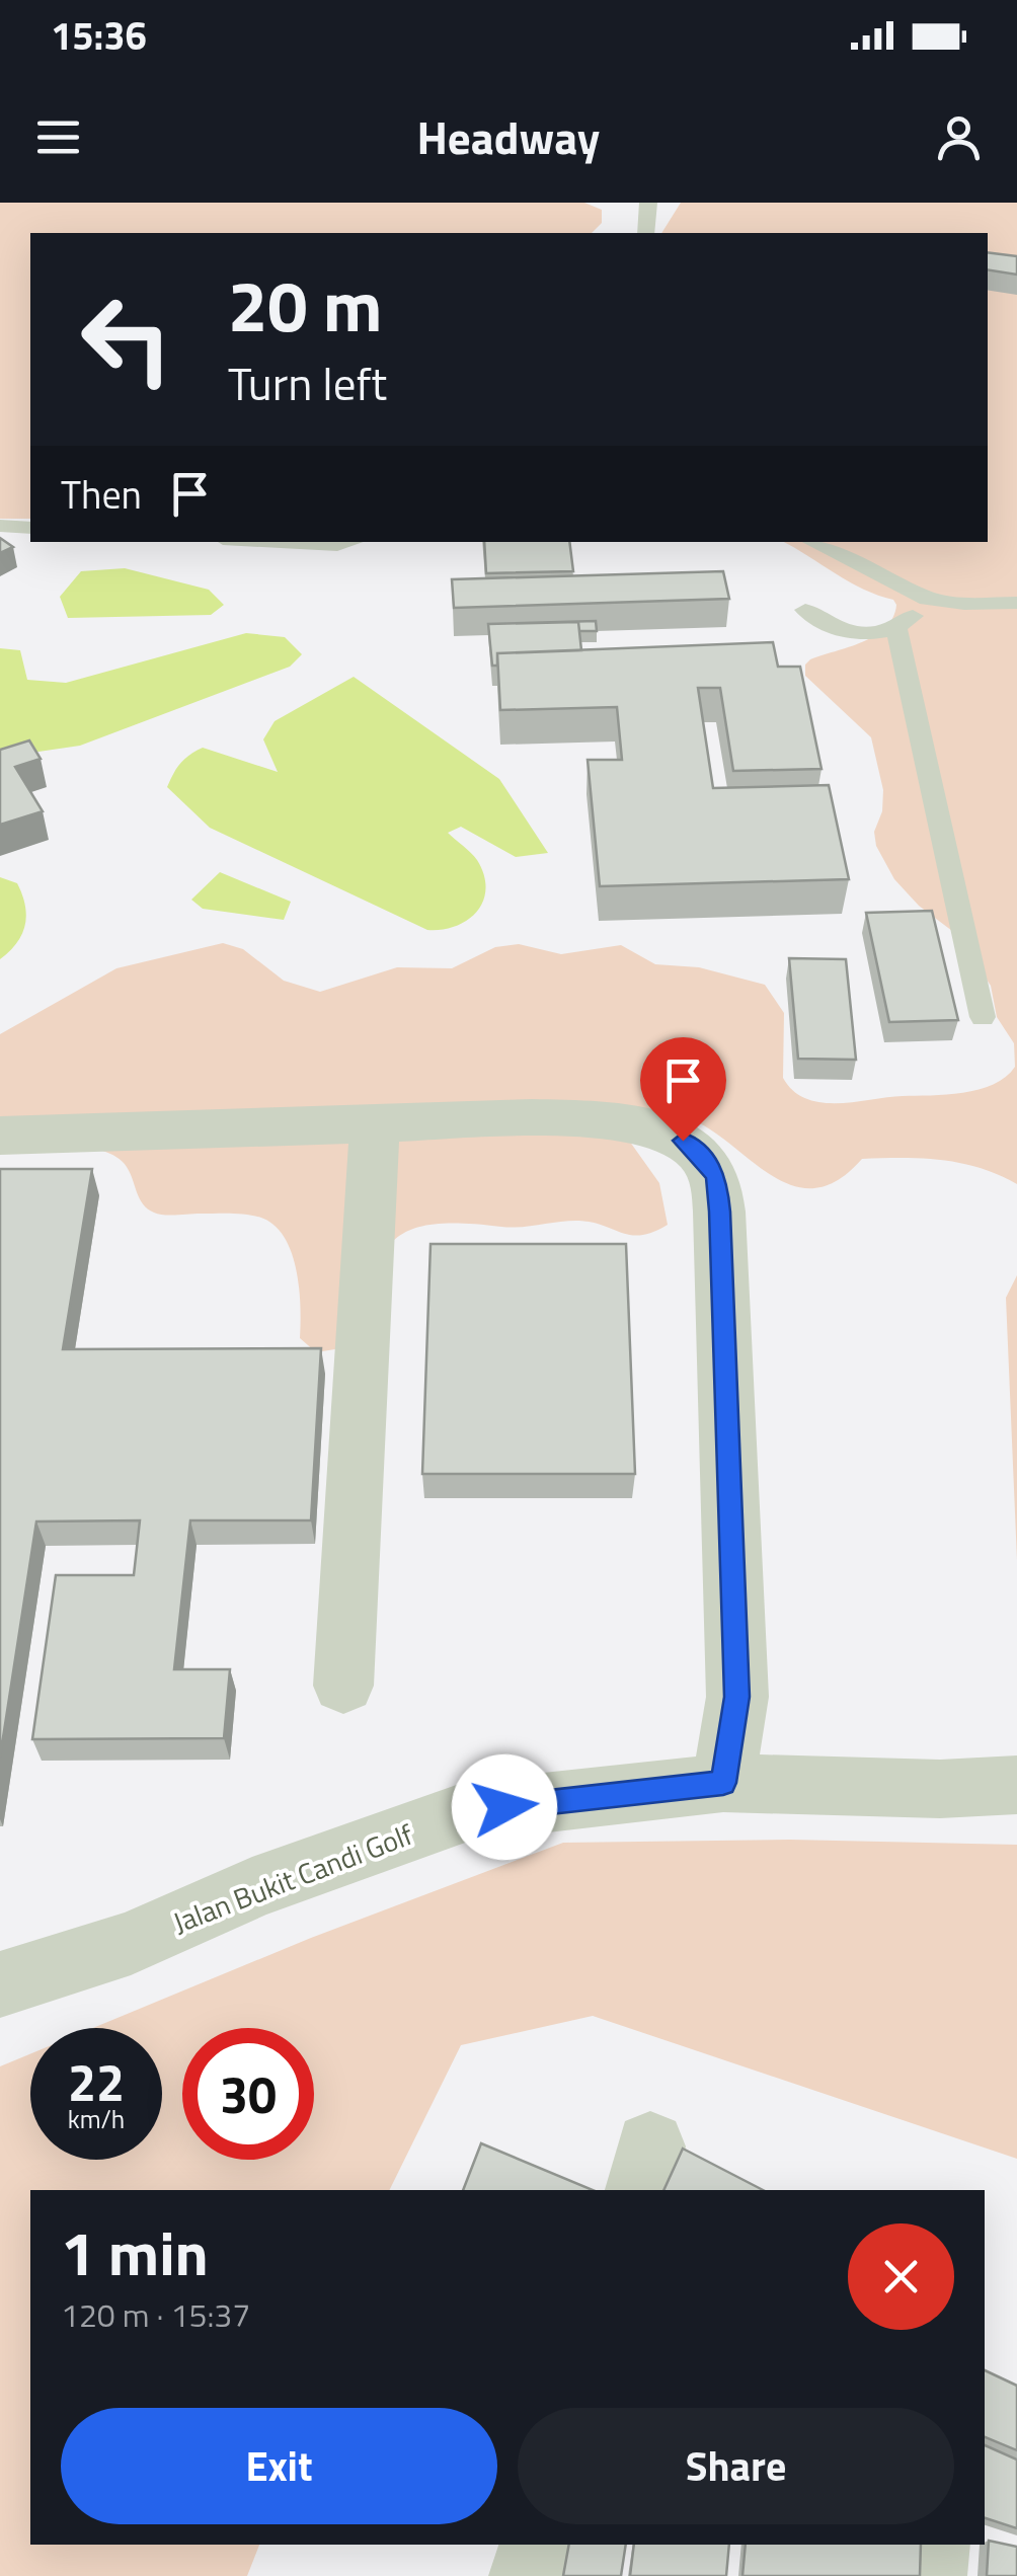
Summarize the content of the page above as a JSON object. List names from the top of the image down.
{
  "streets": {
    "street": ["Jalan Bukit Candi Golf"]
  },
  "page": {
    "status": "15:36",
    "header": "Headway",
    "turn": ["20 m", "Turn left"],
    "then": "Then",
    "speed": "22 km/h",
    "limit": "30",
    "heading": ["1 min", "120 m · 15:37"],
    "buttons": ["Exit", "Share"]
  }
}
